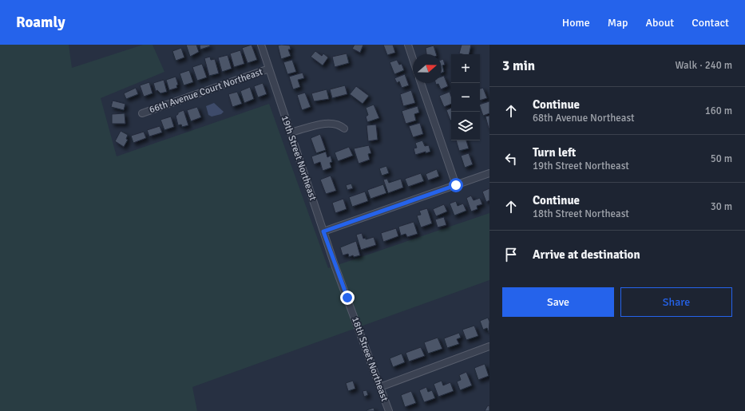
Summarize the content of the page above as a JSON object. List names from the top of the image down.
{
  "streets": {
    "street": ["66th Avenue Court Northeast", "19th Street Northeast", "18th Street Northeast"]
  },
  "crossings": [
    ["66th Avenue Court Northeast", "19th Street Northeast"],
    ["19th Street Northeast", "18th Street Northeast"]
  ],
  "north": "right",
  "page": {
    "header": "Roamly",
    "nav": [
      "Home",
      "Map",
      "About",
      "Contact"
    ],
    "heading": ["3 min", "Walk · 240 m"],
    "map_buttons": ["+", "−"],
    "list": [
      ["Continue", "68th Avenue Northeast", "160 m"],
      ["Turn left", "19th Street Northeast", "50 m"],
      ["Continue", "18th Street Northeast", "30 m"],
      "Arrive at destination"
    ],
    "buttons": ["Save", "Share"]
  }
}
